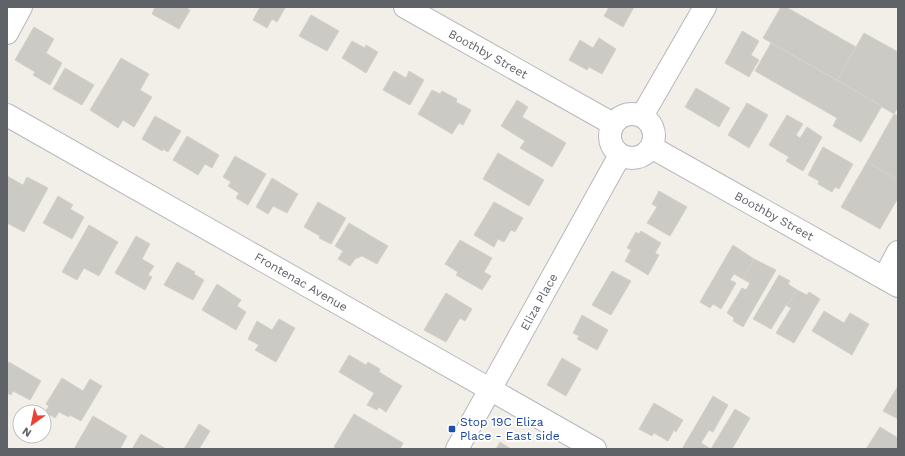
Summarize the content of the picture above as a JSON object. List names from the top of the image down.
{
  "streets": {
    "street": ["Boothby Street", "Frontenac Avenue", "Eliza Place"]
  },
  "crossings": [
    ["Boothby Street", "Eliza Place"],
    ["Frontenac Avenue", "Eliza Place"]
  ],
  "places": {
    "transit": ["Stop 19C Eliza Place - East side"]
  },
  "north": "bottom left"
}
